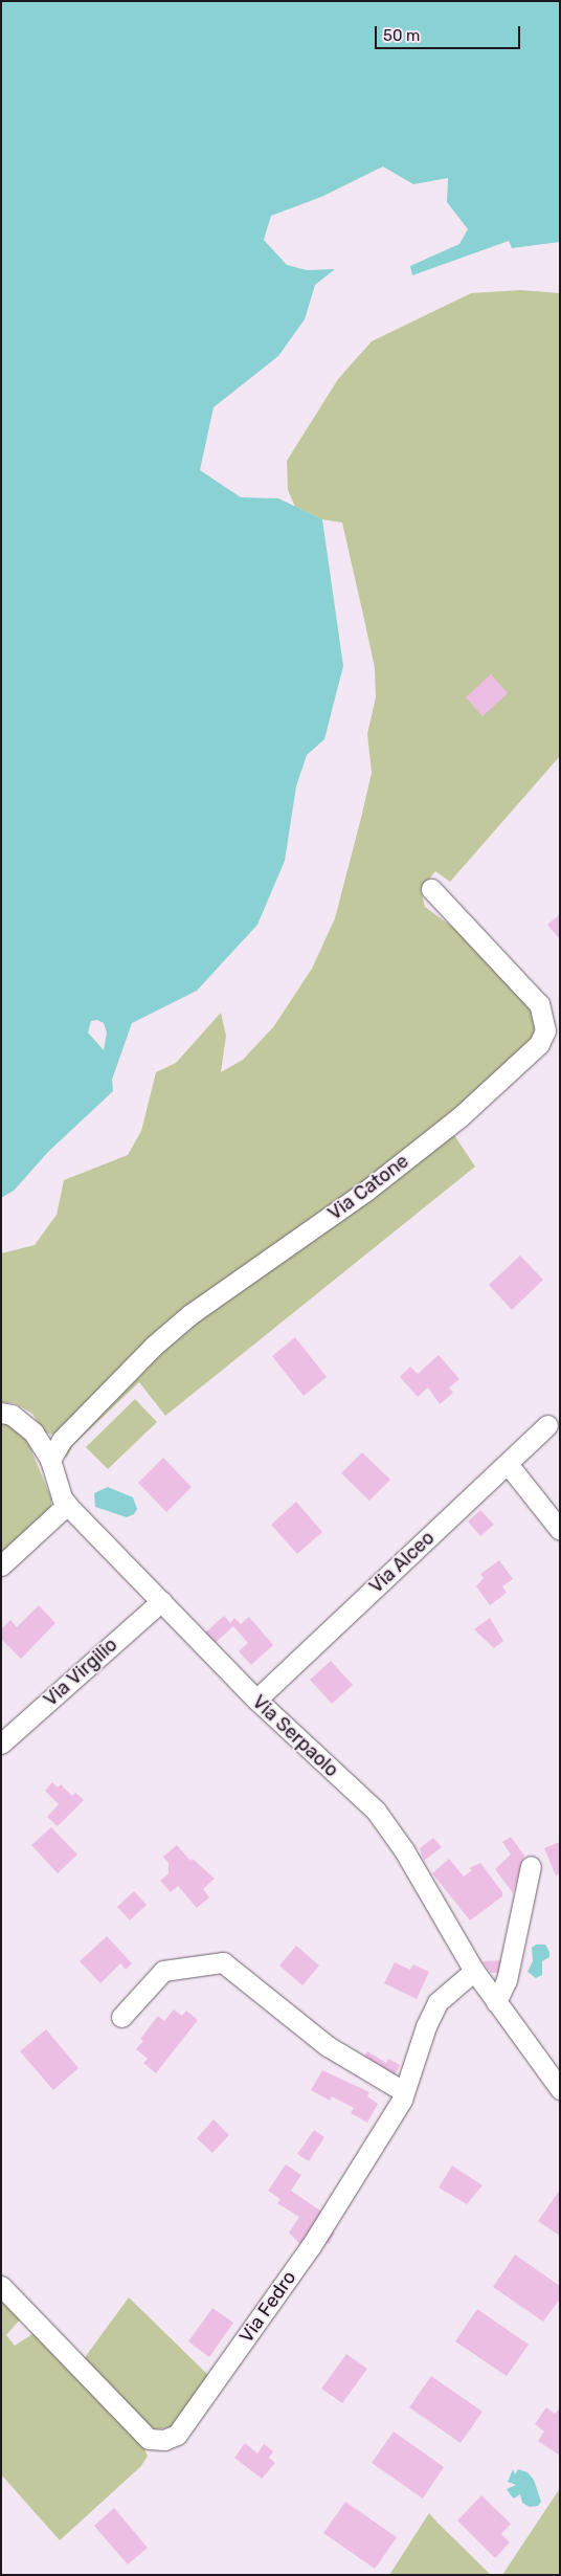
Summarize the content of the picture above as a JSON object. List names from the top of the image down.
{
  "streets": {
    "street": [
      "Via Catone",
      "Via Alceo",
      "Via Virgilio",
      "Via Serpaolo",
      "Via Fedro"
    ]
  },
  "crossings": [
    ["Via Catone", "Via Serpaolo"],
    ["Via Alceo", "Via Serpaolo"],
    ["Via Virgilio", "Via Serpaolo"],
    ["Via Serpaolo", "Via Fedro"]
  ],
  "scale_bar": "50 m"
}
